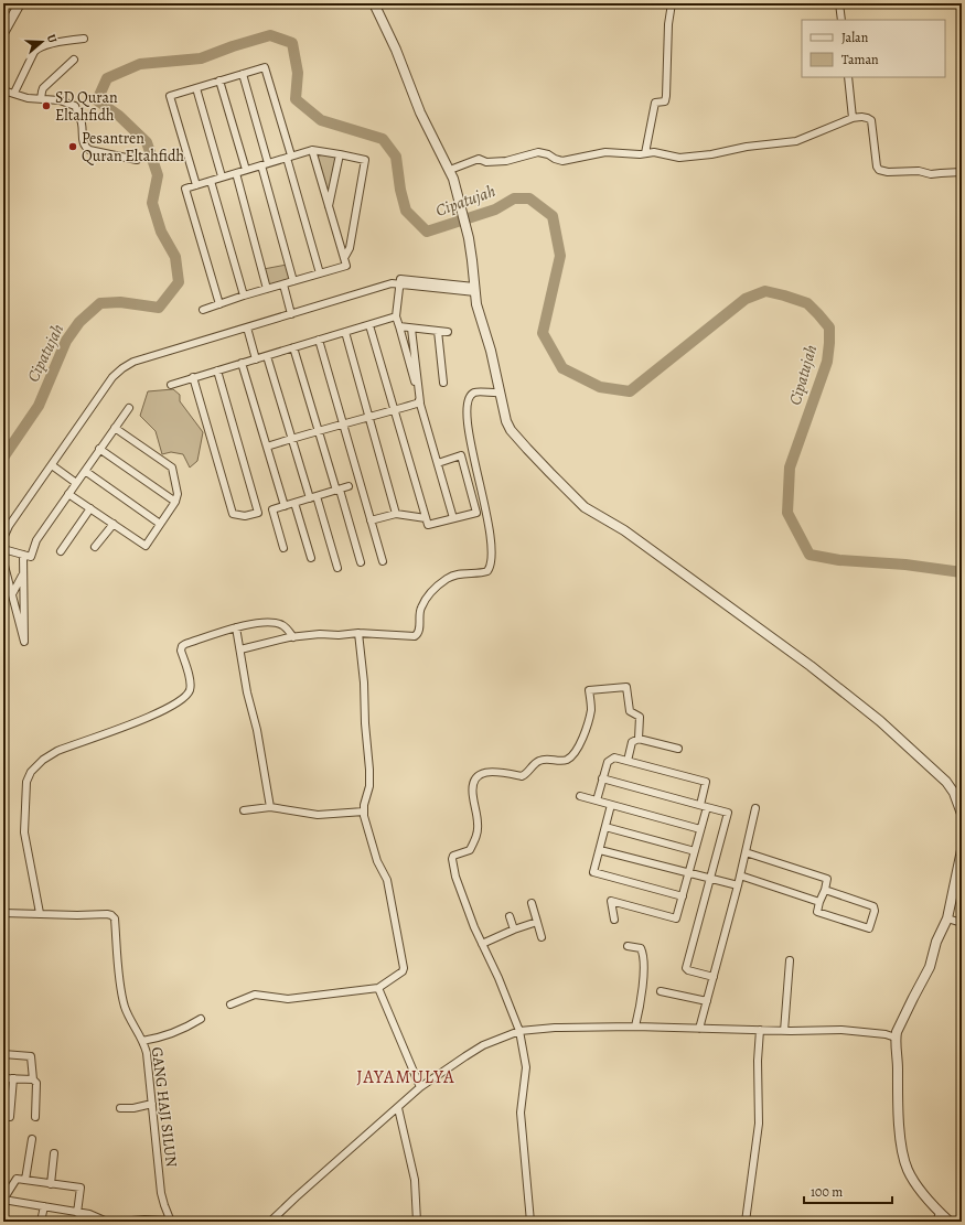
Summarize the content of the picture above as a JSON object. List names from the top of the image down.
{
  "streets": {
    "street": ["GANG HAJI SILUN"]
  },
  "districts": ["JAYAMULYA"],
  "water": ["Cipatujah"],
  "places": ["SD Quran Eltahfidh", "Pesantren Quran Eltahfidh"],
  "legend": ["Jalan", "Taman"],
  "scale_bar": "100 m",
  "north": "right"
}
